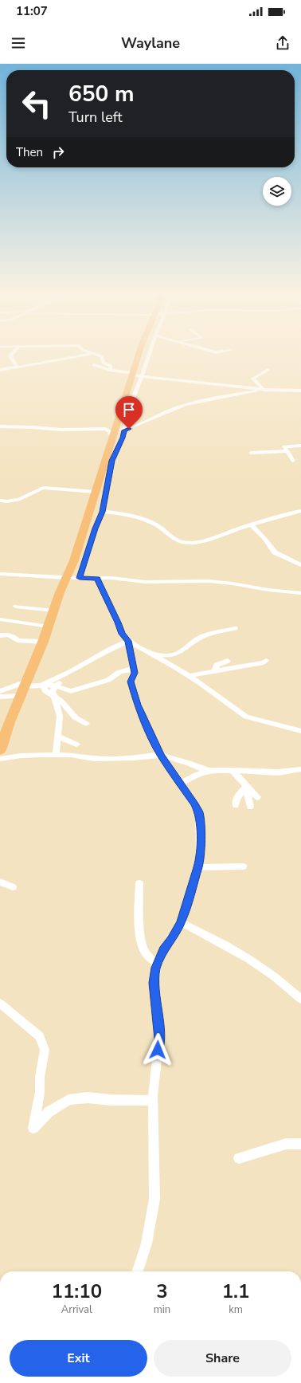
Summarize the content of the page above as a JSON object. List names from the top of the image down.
{
  "page": {
    "status": "11:07",
    "header": "Waylane",
    "turn": ["650 m", "Turn left"],
    "then": "Then",
    "eta": [
      "11:10",
      "Arrival",
      "3",
      "min",
      "1.1",
      "km"
    ],
    "buttons": ["Exit", "Share"]
  }
}
